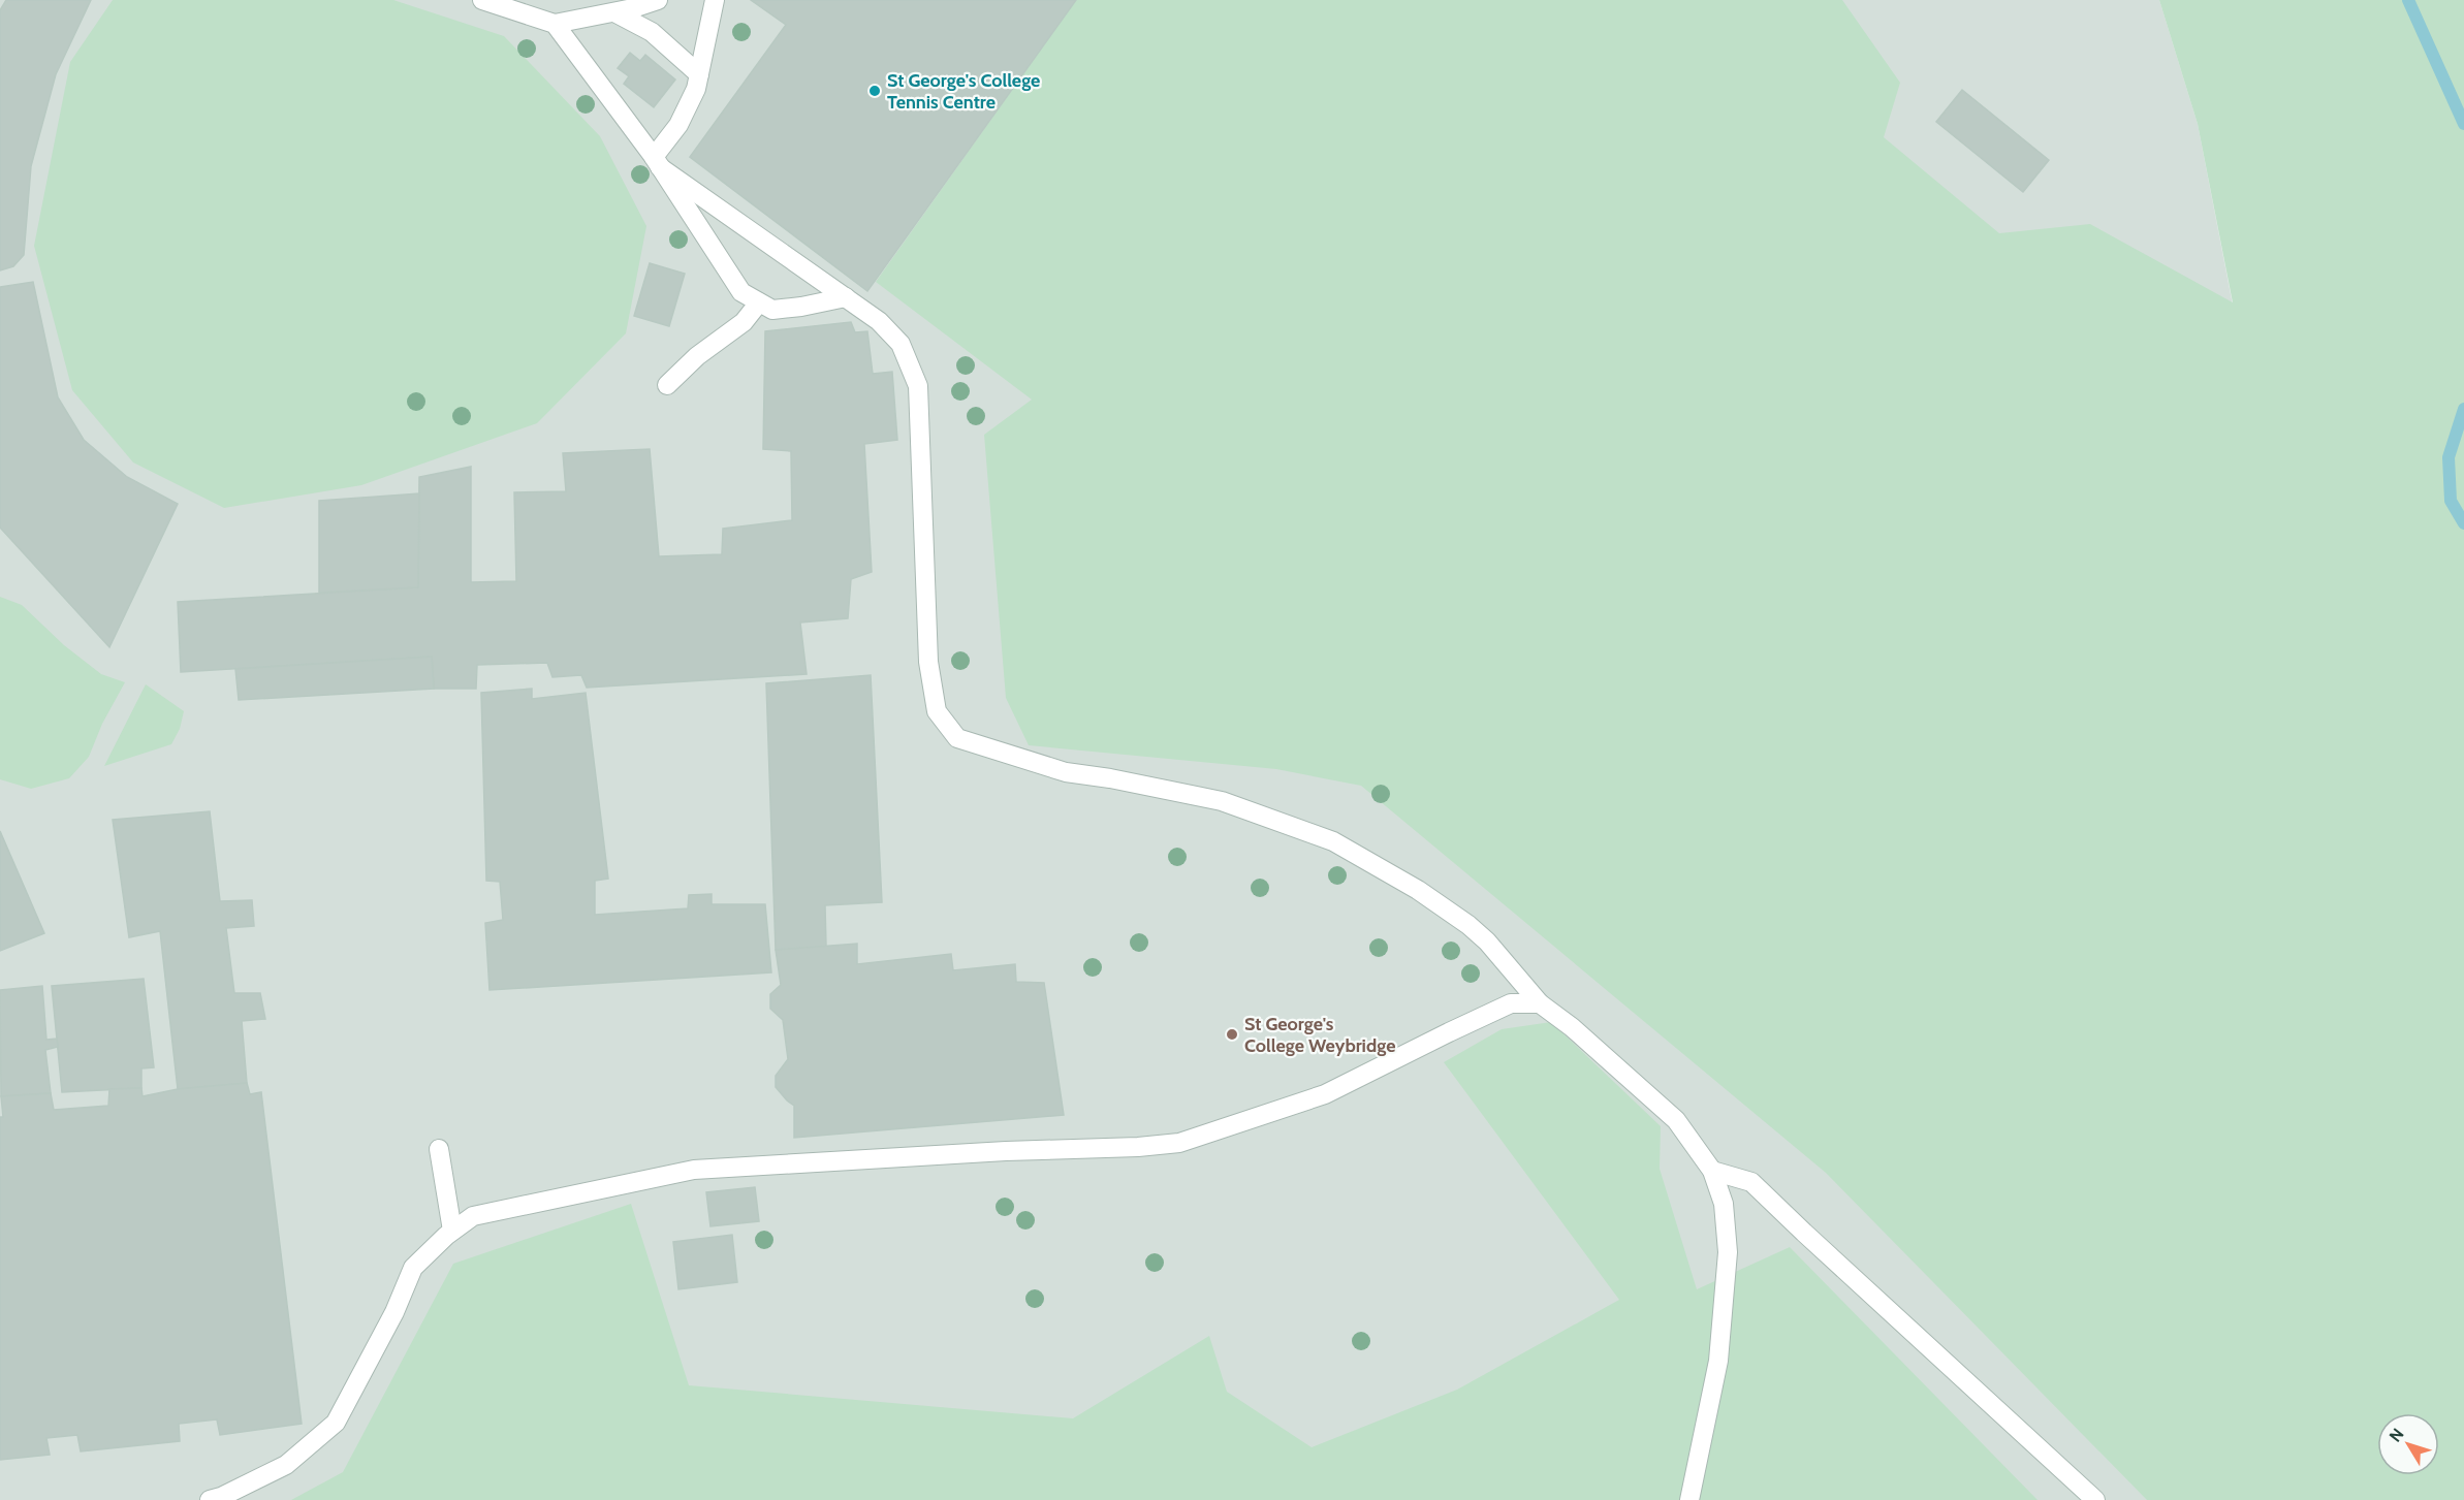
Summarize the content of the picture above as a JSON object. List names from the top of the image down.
{
  "places": ["St George's College Tennis Centre", "St George's College Weybridge"],
  "north": "top left"
}
